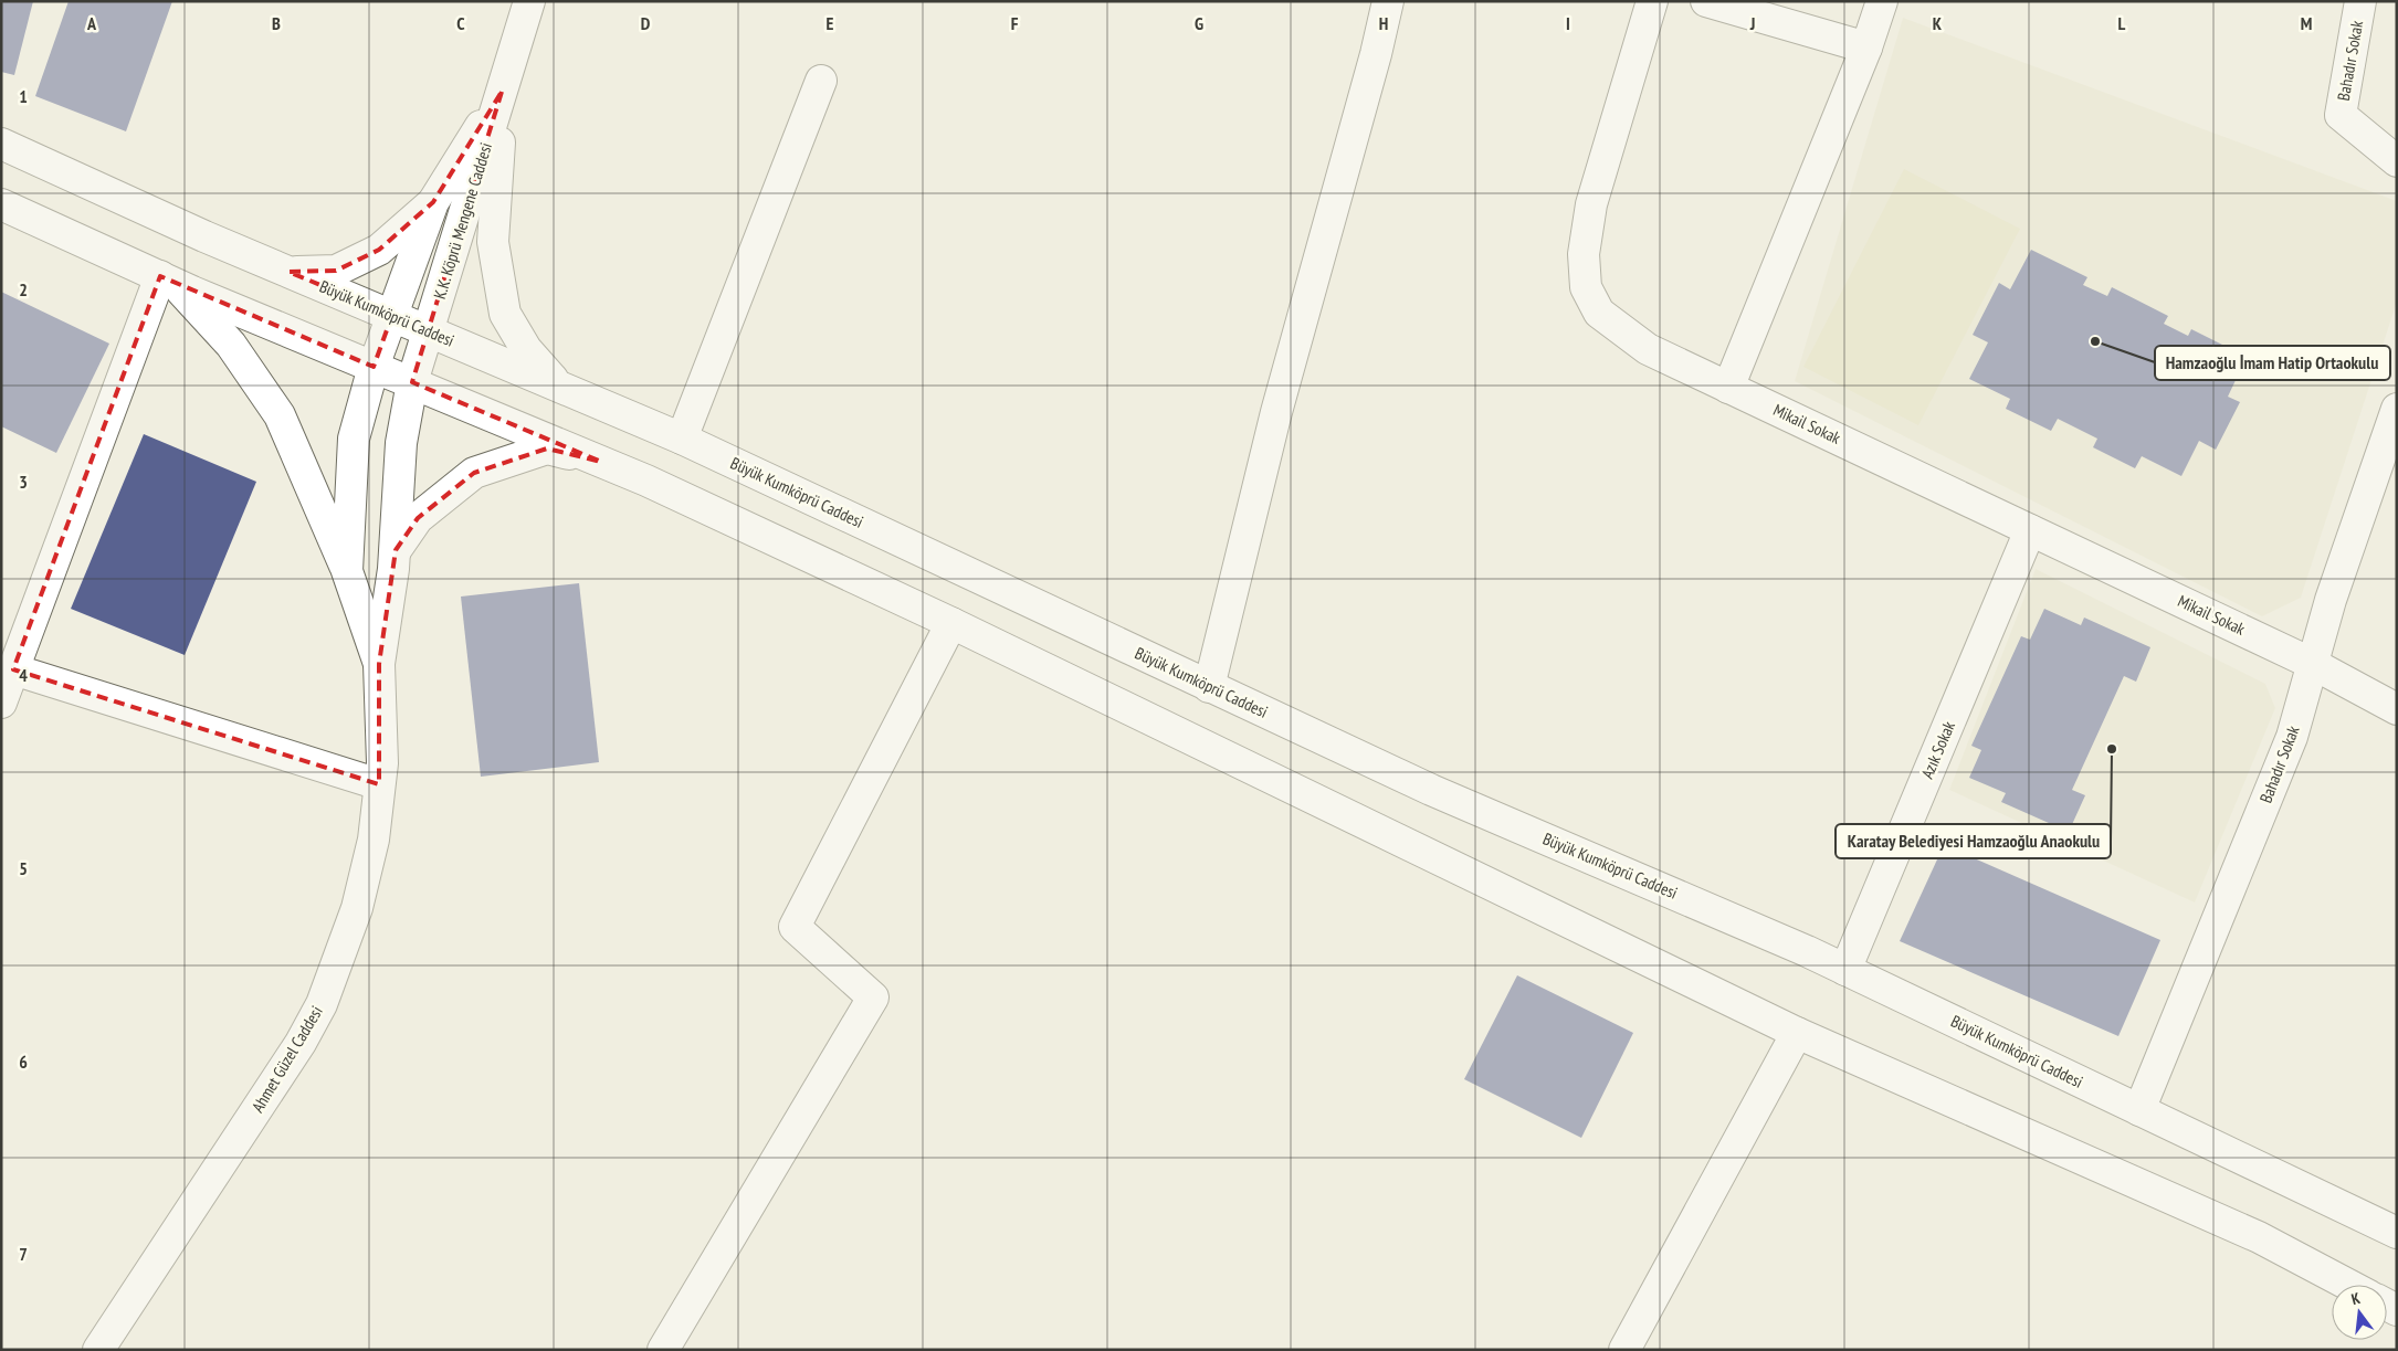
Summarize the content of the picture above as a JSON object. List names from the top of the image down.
{
  "streets": {
    "street": [
      "Bahadır Sokak",
      "K.K. Köprü Mengene Caddesi",
      "Büyük Kumköprü Caddesi",
      "Mikail Sokak",
      "Azık Sokak",
      "Ahmet Güzel Caddesi"
    ]
  },
  "crossings": [
    ["Bahadır Sokak", "Büyük Kumköprü Caddesi"],
    ["Bahadır Sokak", "Mikail Sokak"],
    ["K.K. Köprü Mengene Caddesi", "Büyük Kumköprü Caddesi"],
    ["K.K. Köprü Mengene Caddesi", "Ahmet Güzel Caddesi"],
    ["Büyük Kumköprü Caddesi", "Azık Sokak"],
    ["Mikail Sokak", "Azık Sokak"]
  ],
  "places": ["Hamzaoğlu İmam Hatip Ortaokulu", "Karatay Belediyesi Hamzaoğlu Anaokulu"],
  "north": "top",
  "grid": {
    "columns": [
      "A",
      "B",
      "C",
      "D",
      "E",
      "F",
      "G",
      "H",
      "I",
      "J",
      "K",
      "L",
      "M"
    ],
    "rows": [
      "1",
      "2",
      "3",
      "4",
      "5",
      "6",
      "7"
    ]
  }
}
